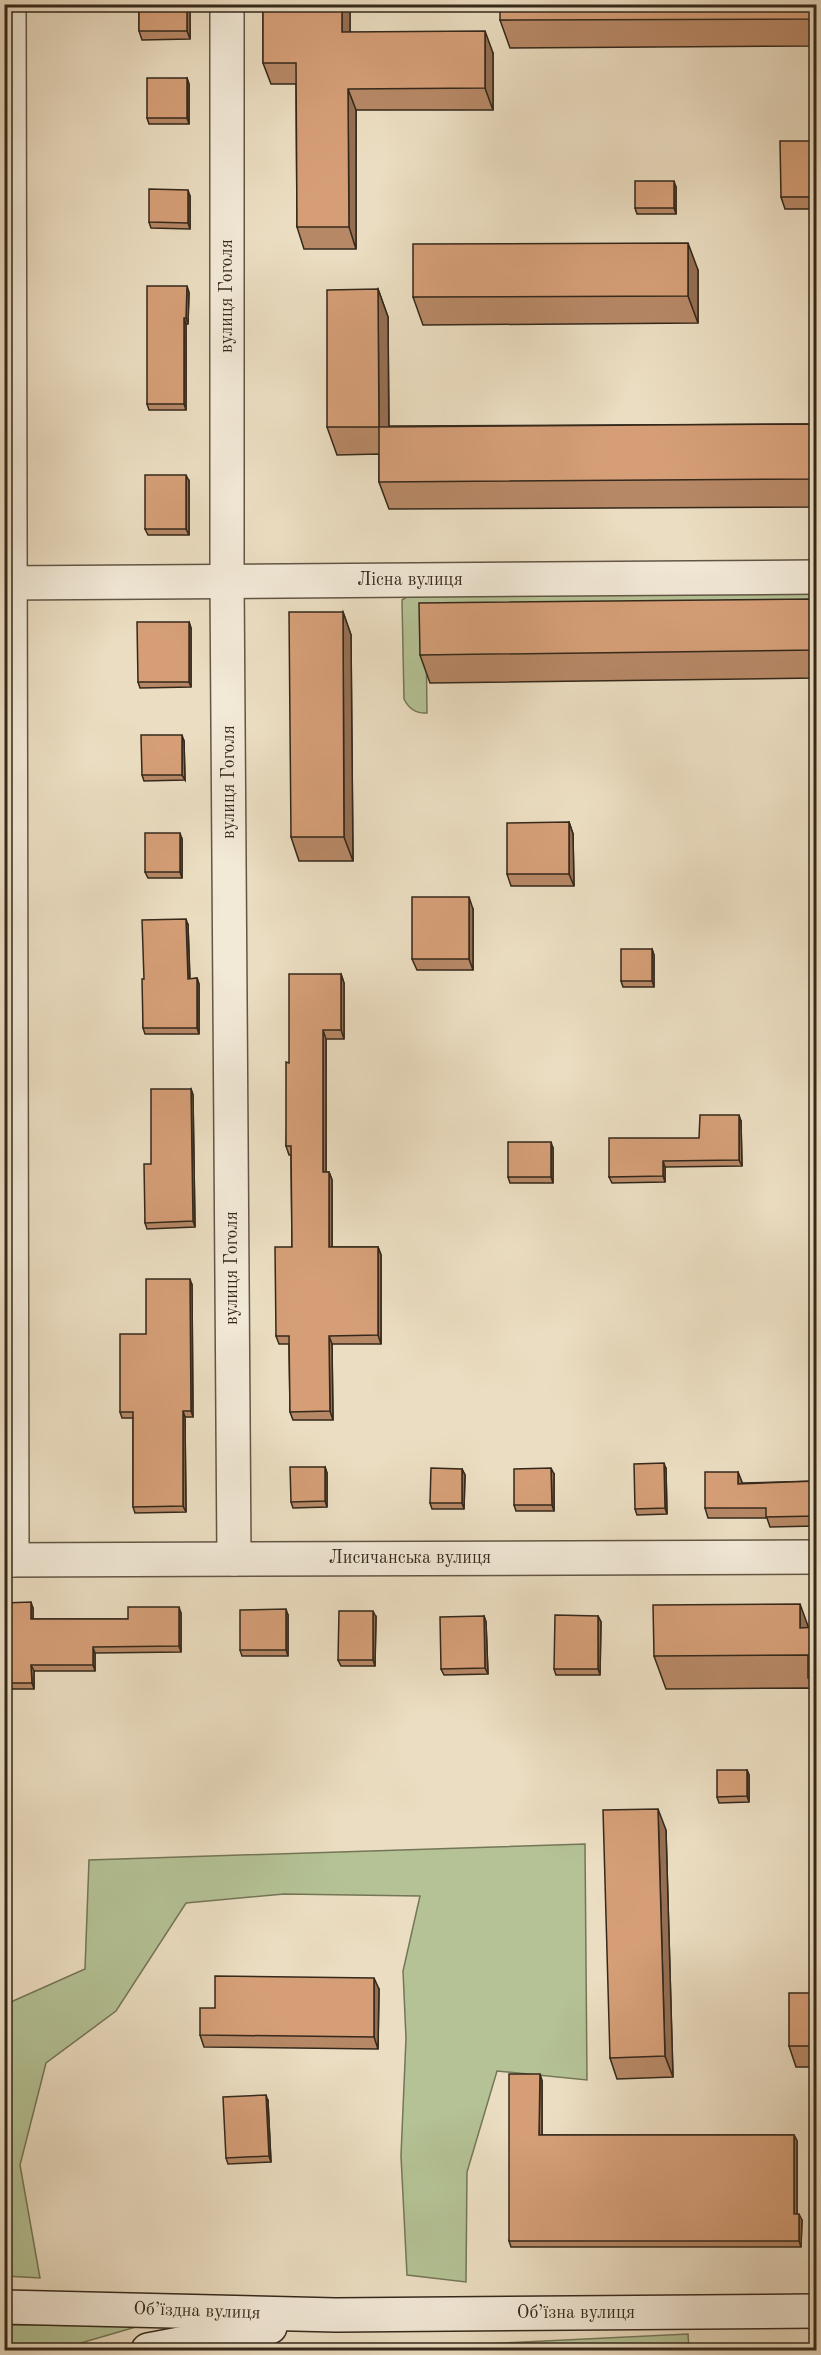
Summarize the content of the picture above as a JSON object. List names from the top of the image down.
{
  "streets": {
    "street": [
      "вулиця Гоголя",
      "Лісна вулиця",
      "Лисичанська вулиця",
      "Об’їздна вулиця",
      "Об’їзна вулиця"
    ]
  },
  "crossings": [
    ["вулиця Гоголя", "Лісна вулиця"],
    ["вулиця Гоголя", "Лисичанська вулиця"],
    ["Об’їздна вулиця", "Об’їзна вулиця"]
  ]
}
